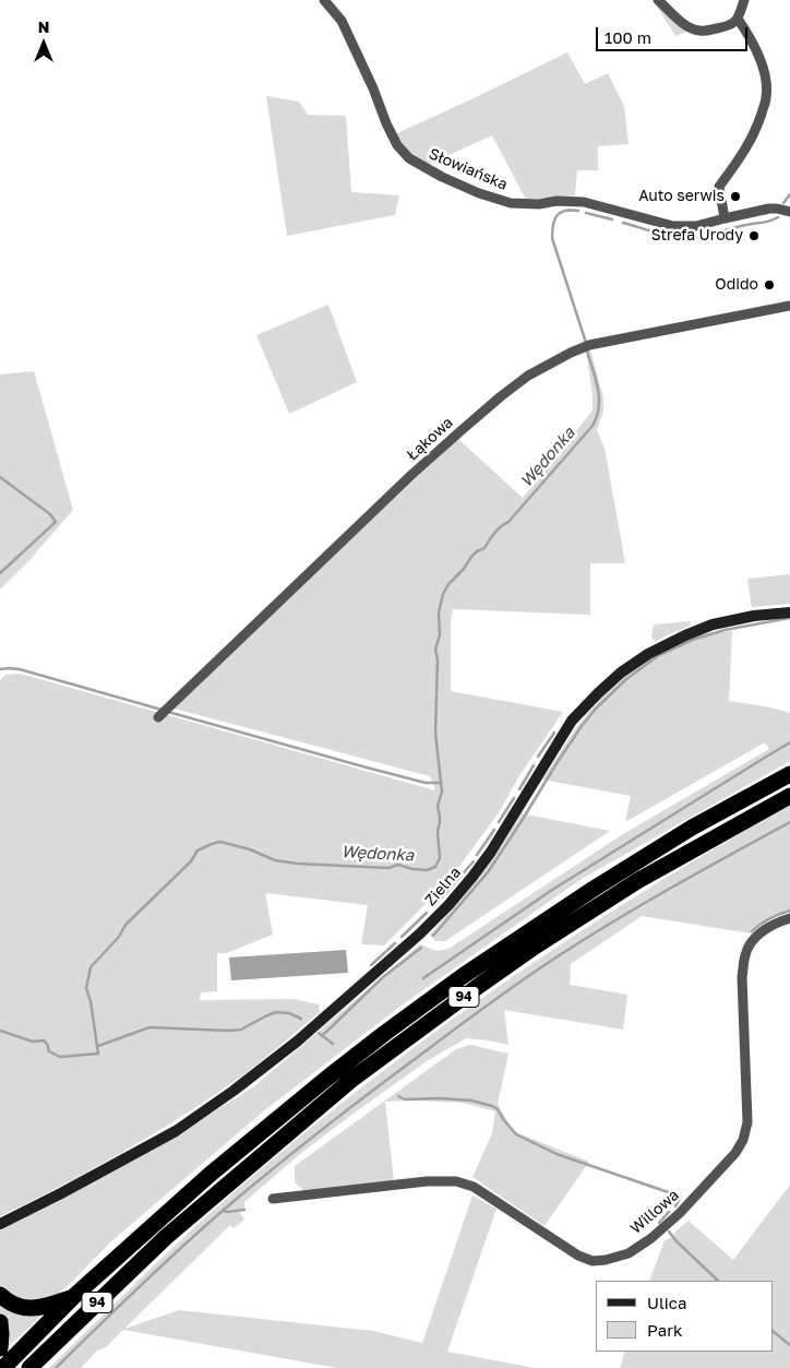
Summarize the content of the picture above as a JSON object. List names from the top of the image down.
{
  "streets": {
    "highway": ["94"],
    "street": [
      "Słowiańska",
      "Łąkowa",
      "Zielna",
      "Willowa"
    ]
  },
  "water": ["Wędonka"],
  "places": ["Auto serwis", "Strefa Urody", "Odido"],
  "legend": ["Ulica", "Park"],
  "scale_bar": "100 m",
  "north": "top"
}
